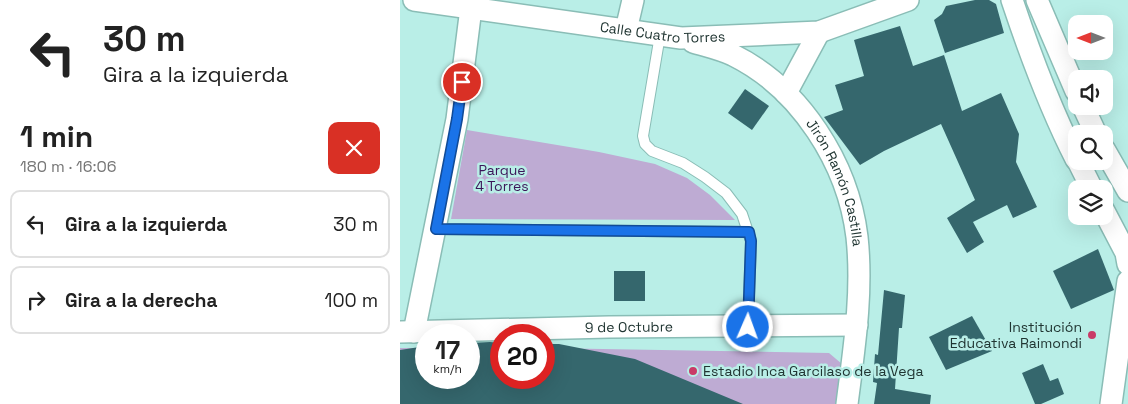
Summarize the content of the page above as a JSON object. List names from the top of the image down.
{
  "streets": {
    "street": ["Calle Cuatro Torres", "Jirón Ramón Castilla", "9 de Octubre"]
  },
  "crossings": [
    ["Calle Cuatro Torres", "Jirón Ramón Castilla"],
    ["Jirón Ramón Castilla", "9 de Octubre"]
  ],
  "parks": ["Parque 4 Torres"],
  "places": ["Institución Educativa Raimondi", "Estadio Inca Garcilaso de la Vega"],
  "north": "left",
  "page": {
    "turn": ["30 m", "Gira a la izquierda"],
    "heading": ["1 min", "180 m · 16:06"],
    "list": [
      {
        "name": "Gira a la izquierda",
        "value": "30 m"
      },
      {
        "name": "Gira a la derecha",
        "value": "100 m"
      }
    ],
    "speed": "17 km/h",
    "limit": "20"
  }
}
